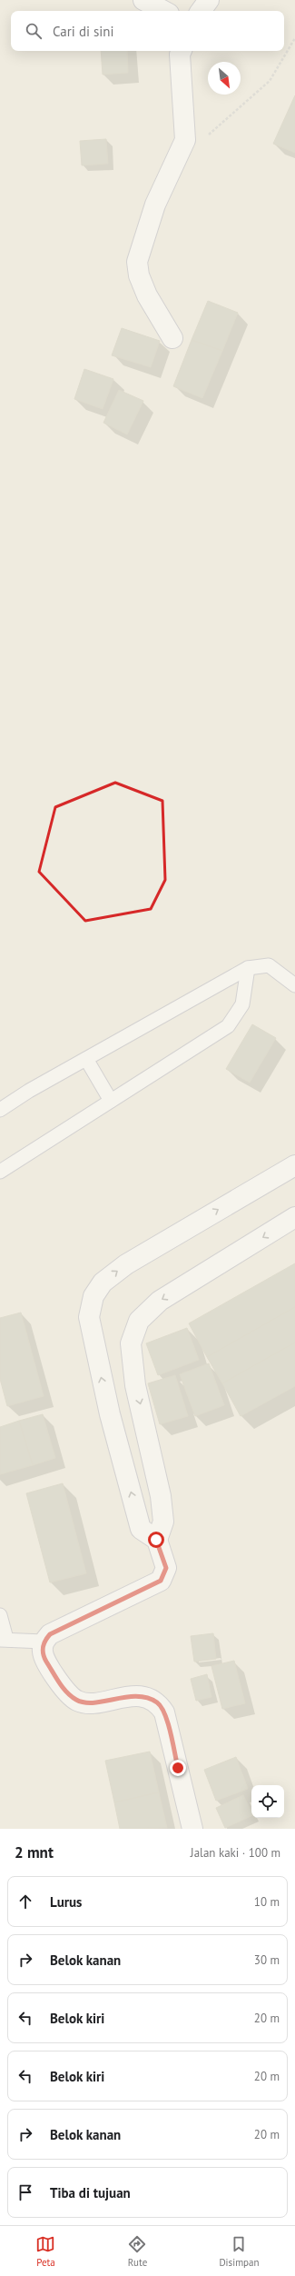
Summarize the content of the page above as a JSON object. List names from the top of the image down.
{
  "north": "bottom right",
  "page": {
    "search": "Cari di sini",
    "heading": ["2 mnt", "Jalan kaki · 100 m"],
    "list": [
      ["Lurus", "10 m"],
      ["Belok kanan", "30 m"],
      ["Belok kiri", "20 m"],
      ["Belok kiri", "20 m"],
      ["Belok kanan", "20 m"],
      "Tiba di tujuan"
    ],
    "nav": ["Peta", "Rute", "Disimpan"]
  }
}
